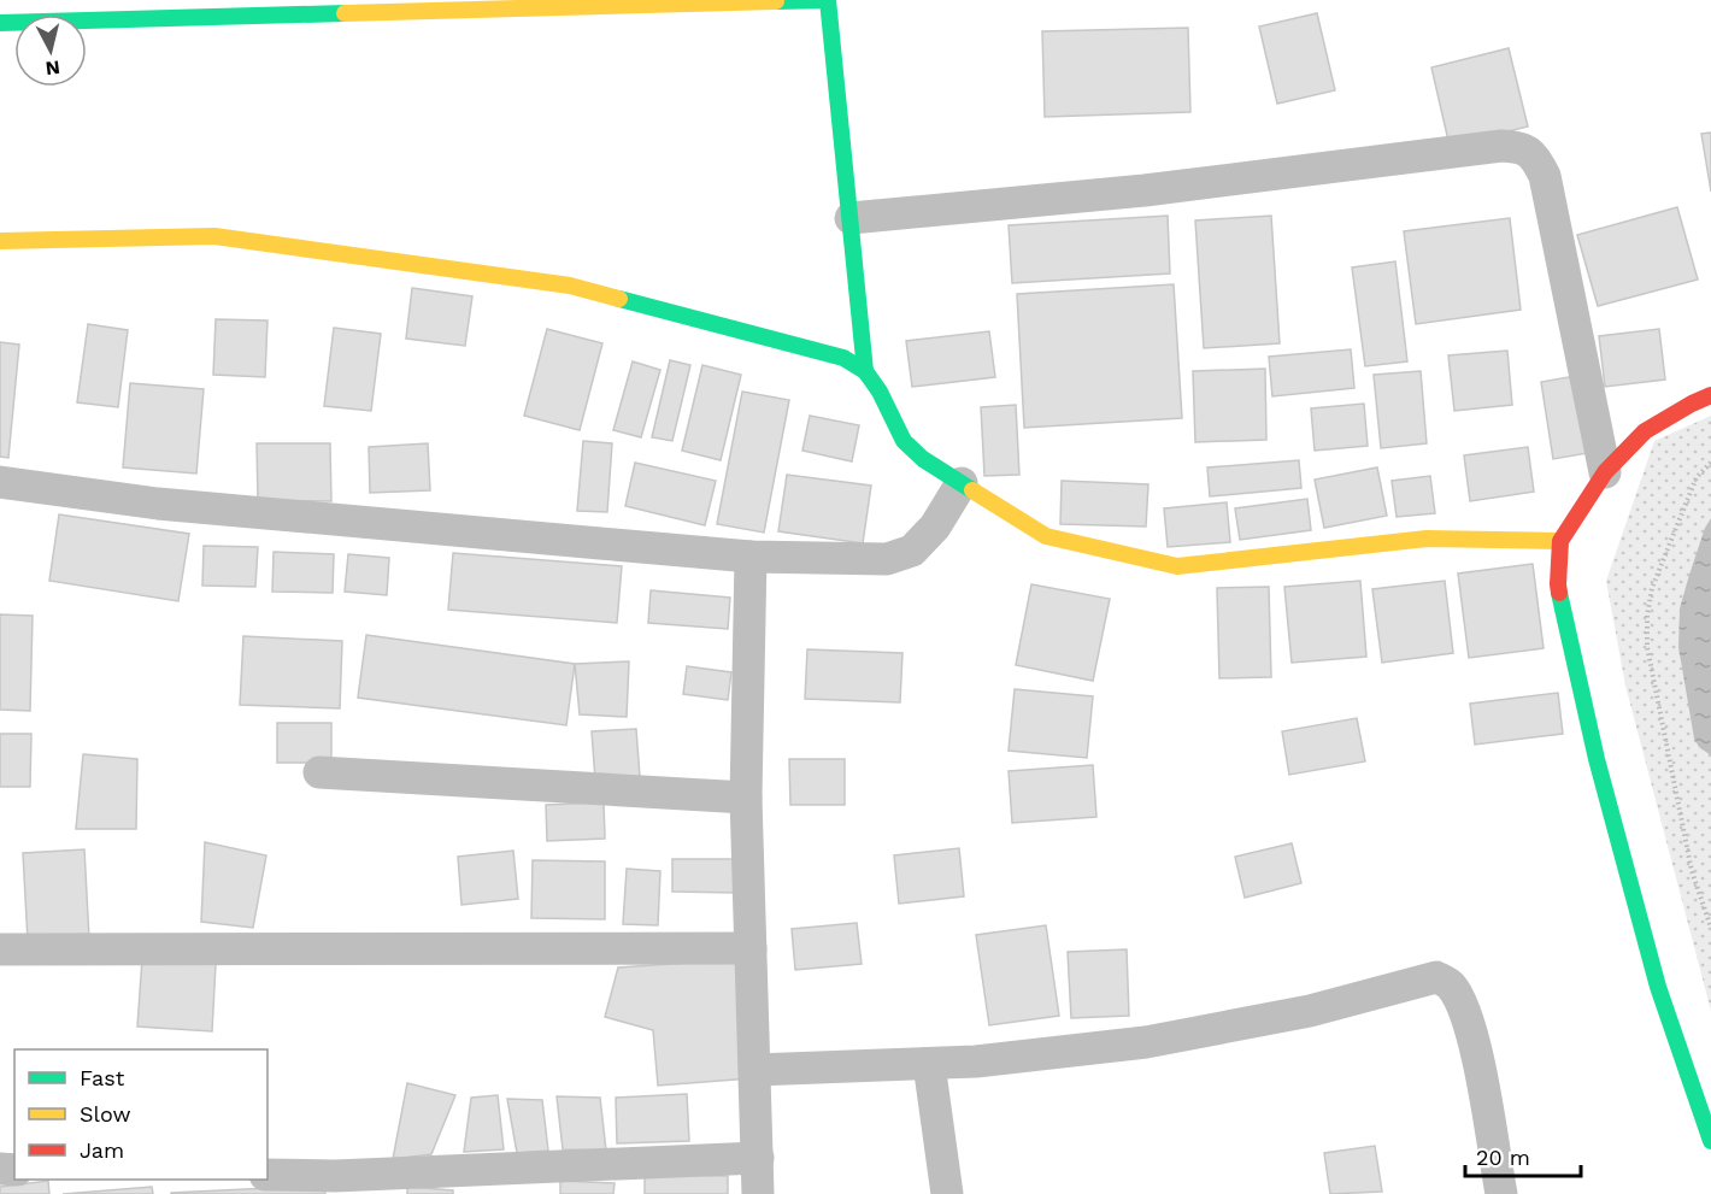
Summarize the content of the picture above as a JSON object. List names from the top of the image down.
{
  "legend": ["Fast", "Slow", "Jam"],
  "scale_bar": "20 m",
  "north": "bottom"
}
